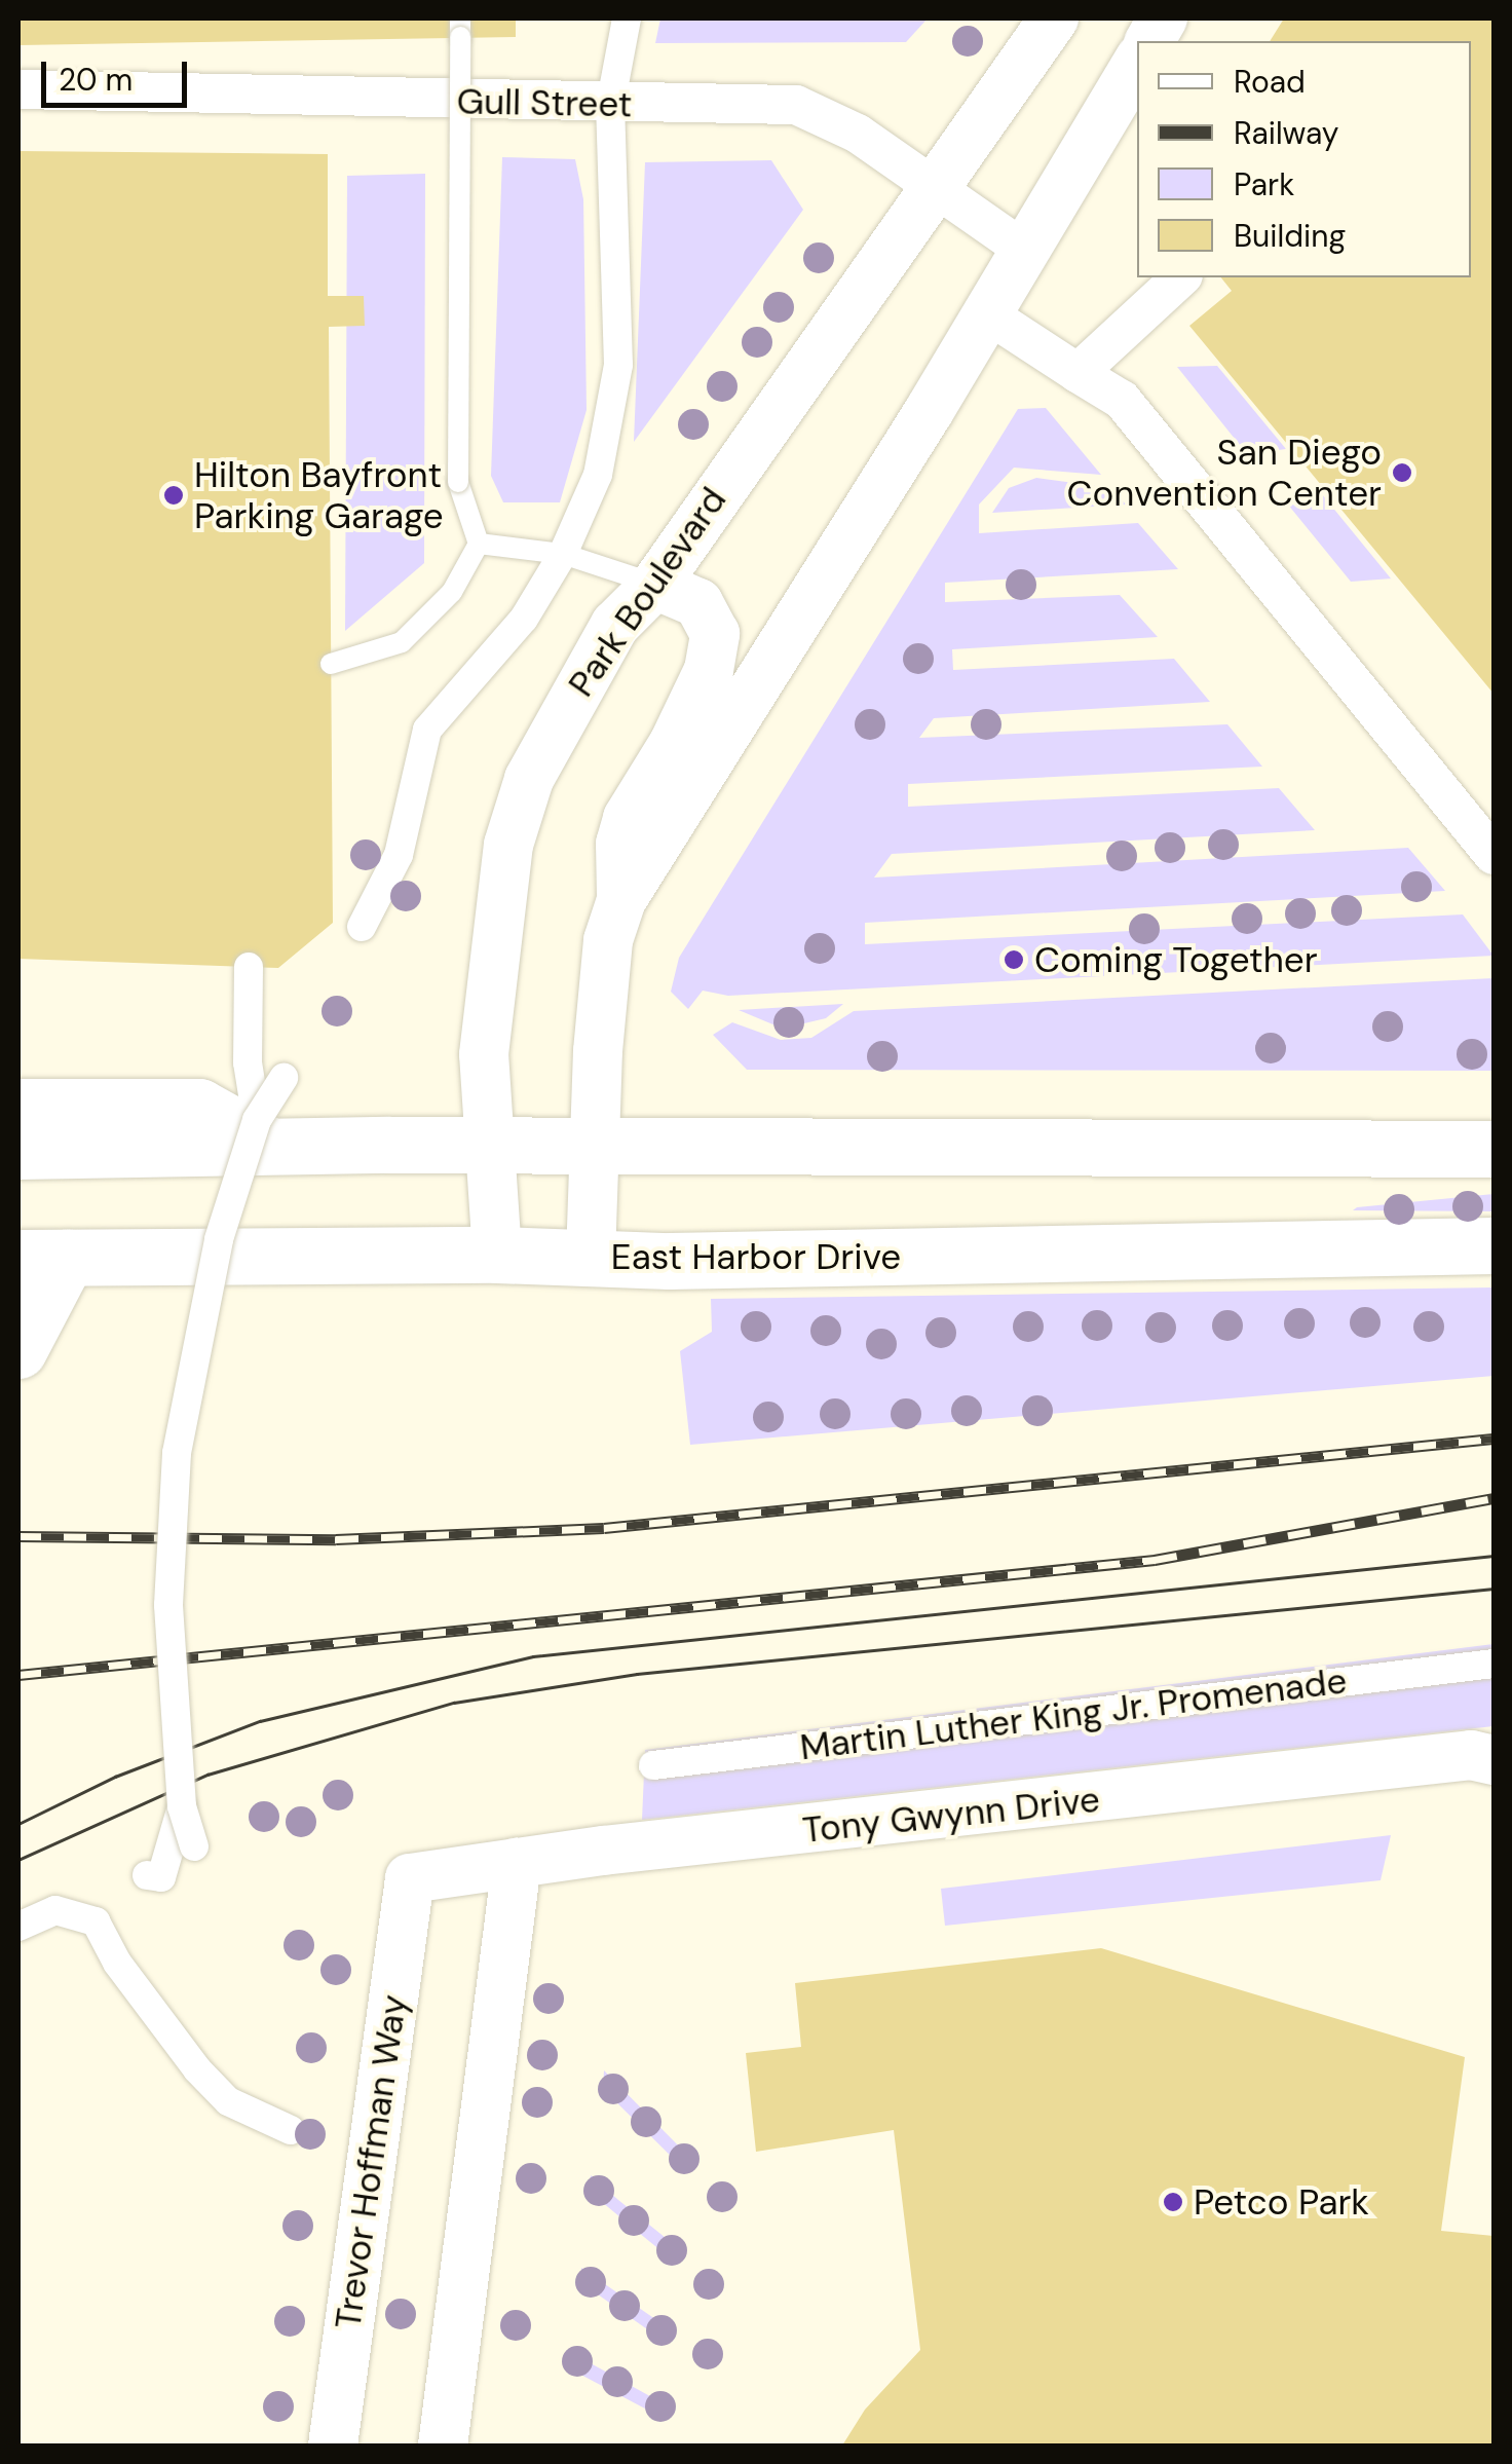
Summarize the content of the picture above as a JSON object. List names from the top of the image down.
{
  "streets": {
    "main road": ["East Harbor Drive"],
    "street": [
      "Gull Street",
      "Park Boulevard",
      "Martin Luther King Jr. Promenade",
      "Tony Gwynn Drive",
      "Trevor Hoffman Way"
    ]
  },
  "crossings": [
    ["Gull Street", "Park Boulevard"],
    ["Park Boulevard", "East Harbor Drive"],
    ["Tony Gwynn Drive", "Trevor Hoffman Way"]
  ],
  "places": [
    "San Diego Convention Center",
    "Hilton Bayfront Parking Garage",
    "Coming Together",
    "Petco Park"
  ],
  "legend": [
    "Road",
    "Railway",
    "Park",
    "Building"
  ],
  "scale_bar": "20 m"
}
